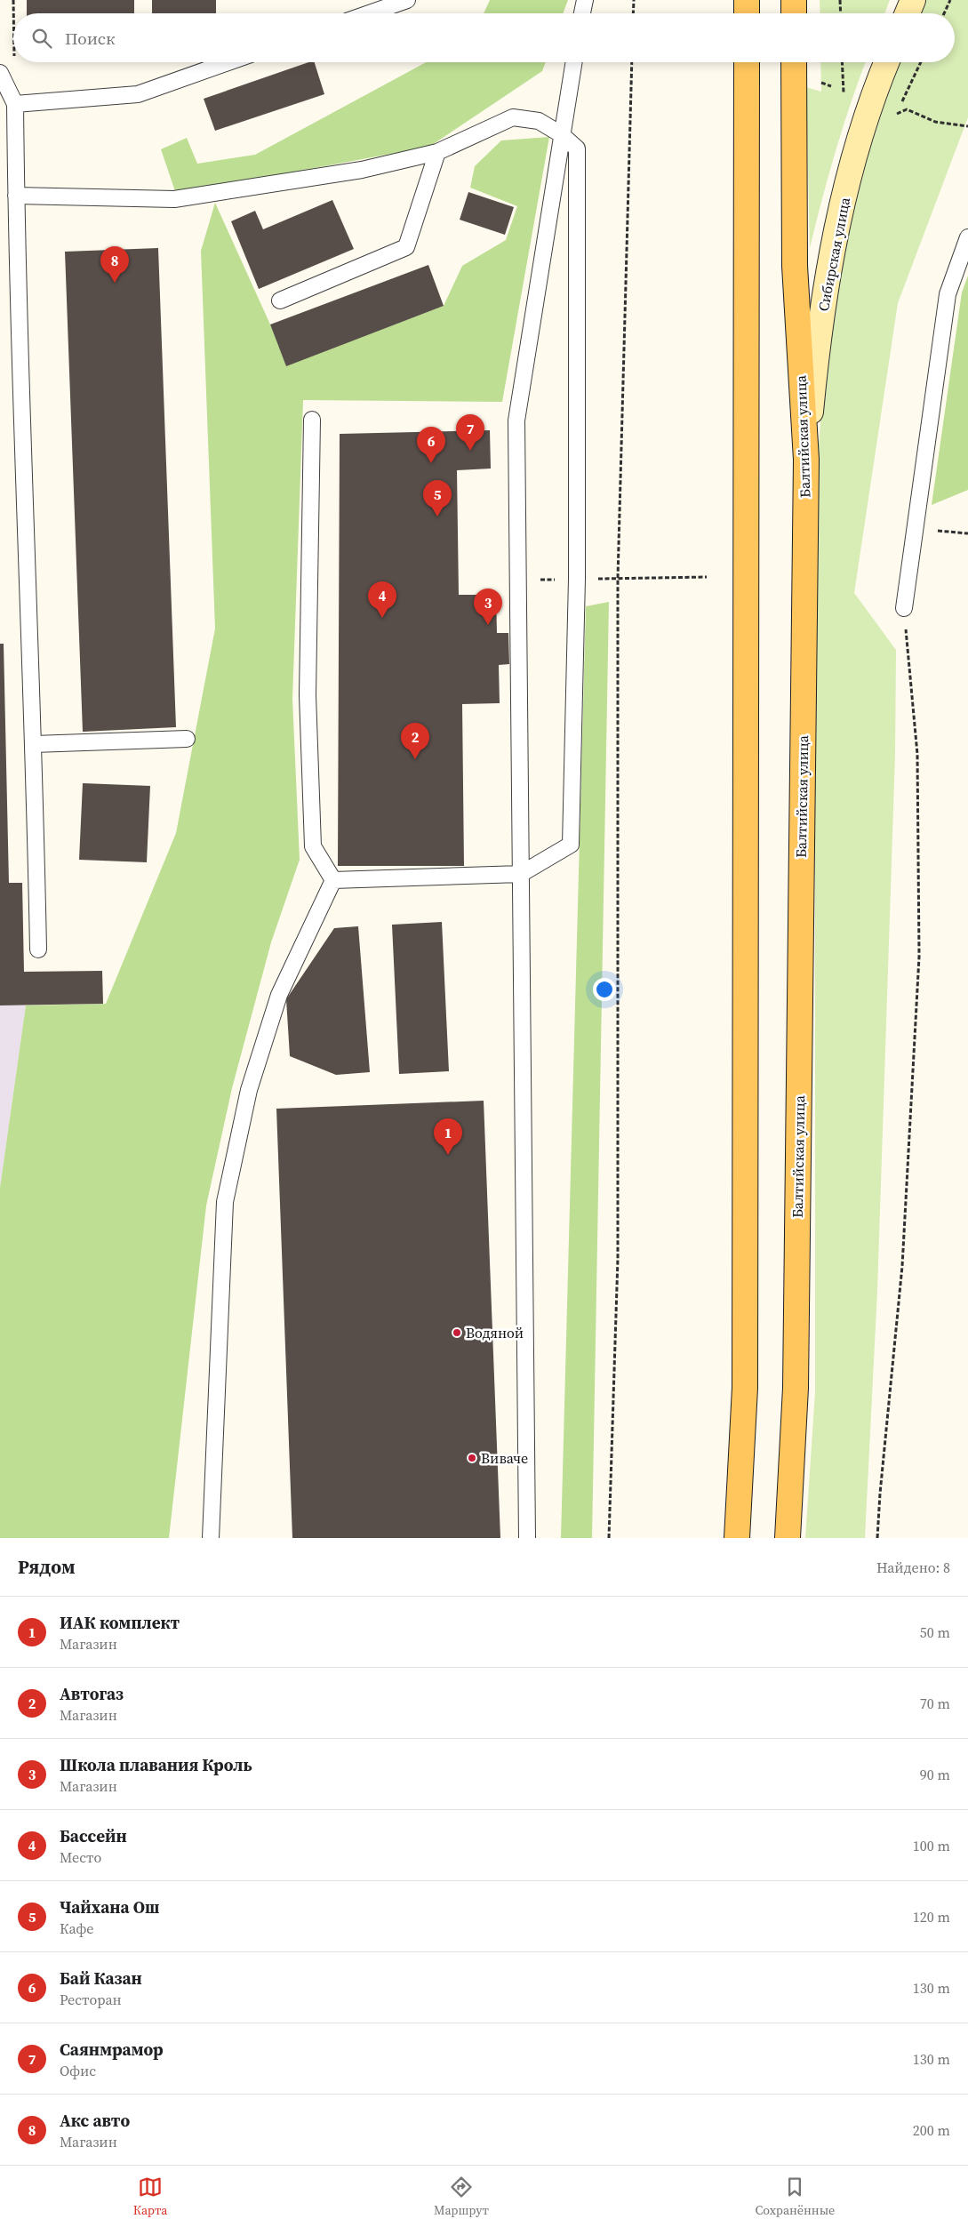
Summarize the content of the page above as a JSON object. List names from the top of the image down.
{
  "streets": {
    "main road": ["Сибирская улица", "Балтийская улица"]
  },
  "crossings": [
    ["Сибирская улица", "Балтийская улица"]
  ],
  "places": ["Водяной", "Виваче"],
  "page": {
    "search": "Поиск",
    "pins": [
      "8",
      "7",
      "6",
      "5",
      "4",
      "3",
      "2",
      "1"
    ],
    "heading": ["Рядом", "Найдено: 8"],
    "list": [
      {
        "mark": "1",
        "name": "ИАК комплект",
        "note": "Магазин",
        "value": "50 m"
      },
      {
        "mark": "2",
        "name": "Автогаз",
        "note": "Магазин",
        "value": "70 m"
      },
      {
        "mark": "3",
        "name": "Школа плавания Кроль",
        "note": "Магазин",
        "value": "90 m"
      },
      {
        "mark": "4",
        "name": "Бассейн",
        "note": "Место",
        "value": "100 m"
      },
      {
        "mark": "5",
        "name": "Чайхана Ош",
        "note": "Кафе",
        "value": "120 m"
      },
      {
        "mark": "6",
        "name": "Бай Казан",
        "note": "Ресторан",
        "value": "130 m"
      },
      {
        "mark": "7",
        "name": "Саянмрамор",
        "note": "Офис",
        "value": "130 m"
      },
      {
        "mark": "8",
        "name": "Акс авто",
        "note": "Магазин",
        "value": "200 m"
      }
    ],
    "nav": ["Карта", "Маршрут", "Сохранённые"]
  }
}
